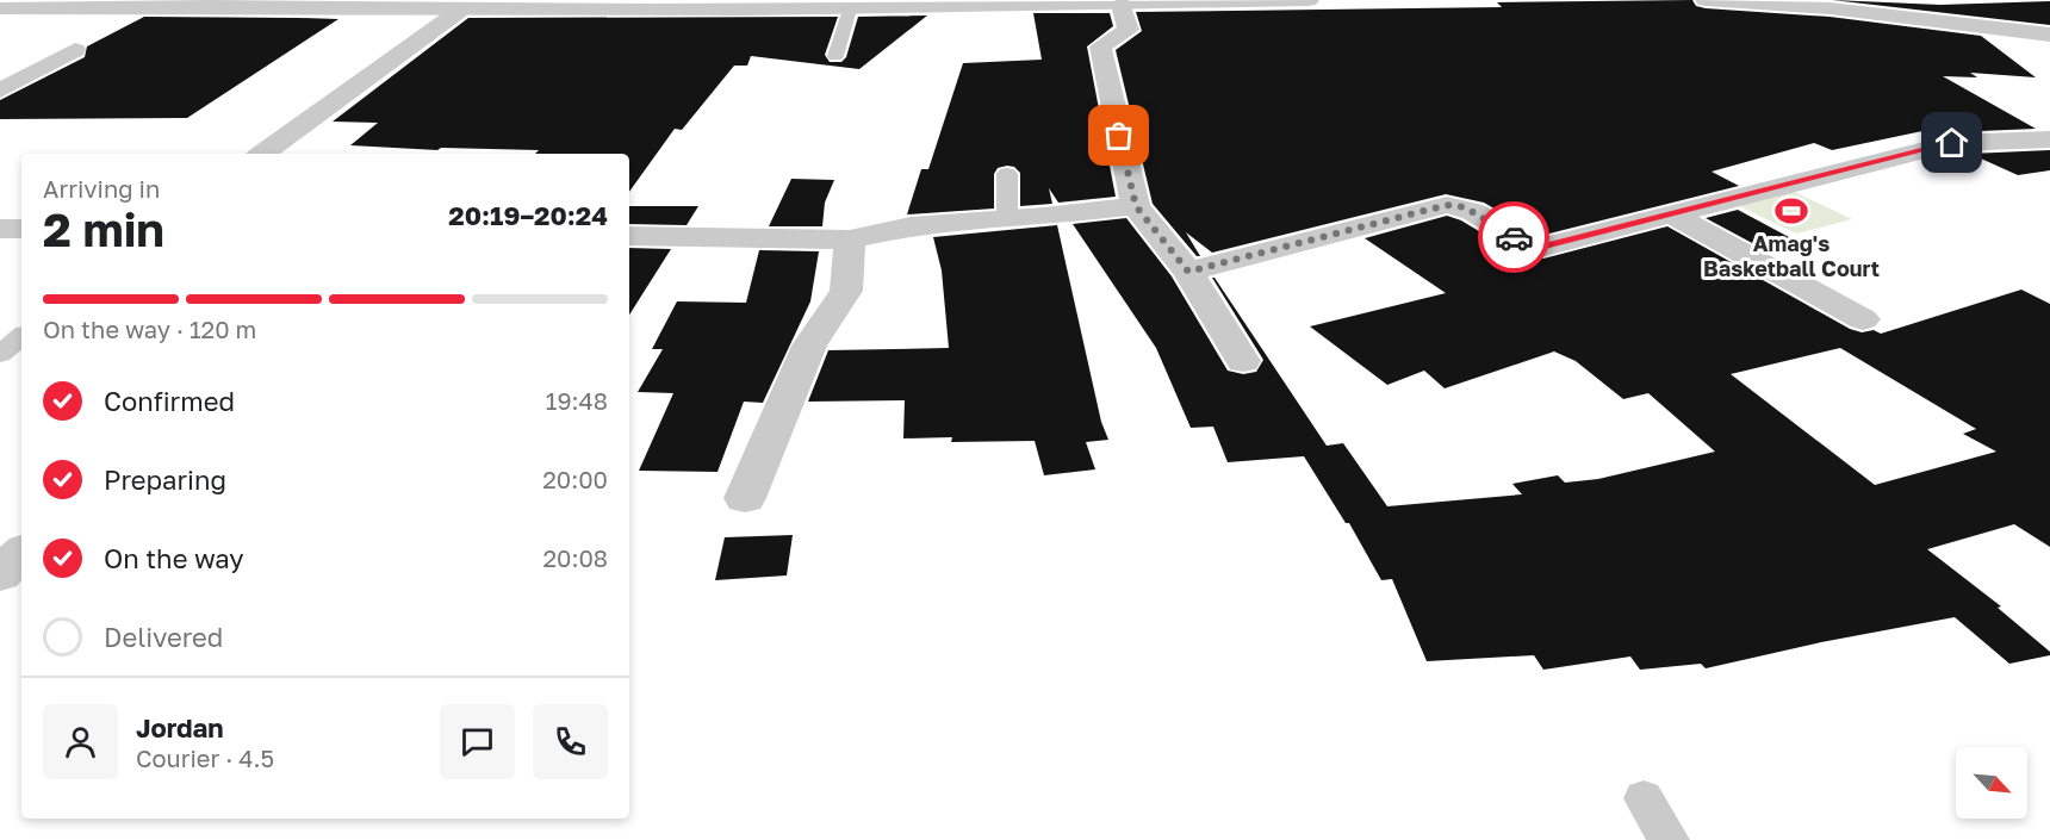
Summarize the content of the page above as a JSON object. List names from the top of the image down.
{
  "places": {
    "sports": ["Amag's Basketball Court"]
  },
  "north": "bottom right",
  "page": {
    "heading": ["2 min", "Arriving in", "20:19–20:24"],
    "panel": ["Jordan", "Courier · 4.5"],
    "bar": "On the way · 120 m",
    "list": [
      ["Confirmed", "19:48"],
      ["Preparing", "20:00"],
      ["On the way", "20:08"],
      "Delivered"
    ]
  }
}
